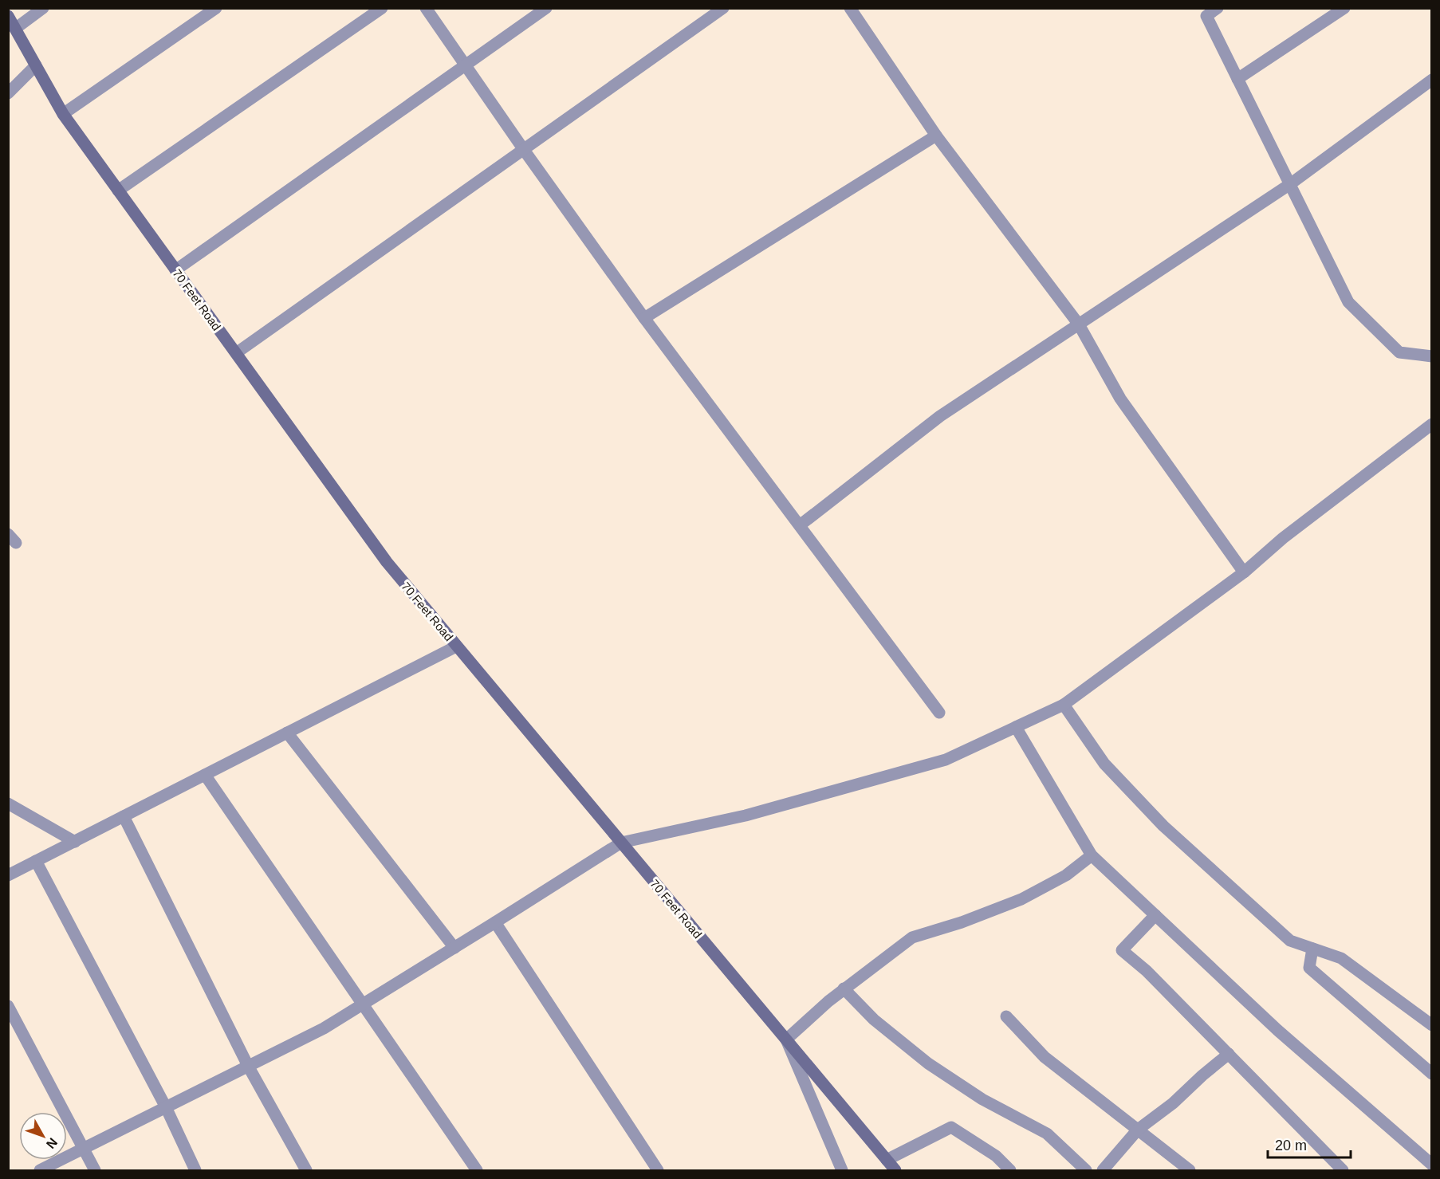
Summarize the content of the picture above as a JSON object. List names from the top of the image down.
{
  "streets": {
    "street": ["70 Feet Road"]
  },
  "scale_bar": "20 m",
  "north": "bottom right"
}
